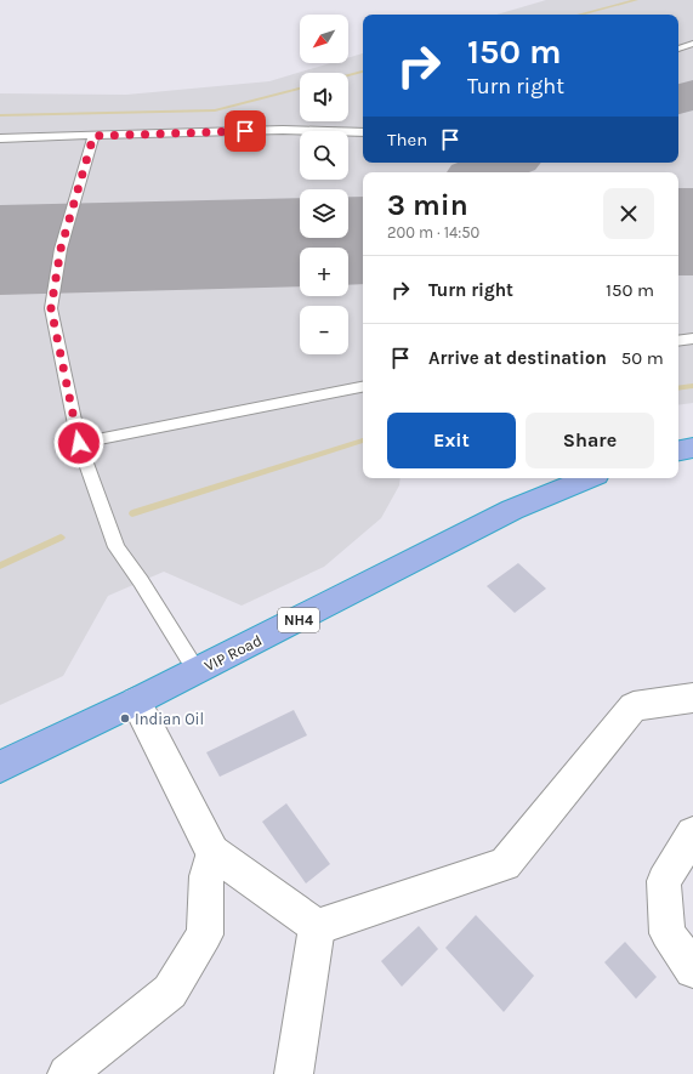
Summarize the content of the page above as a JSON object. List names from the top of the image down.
{
  "streets": {
    "highway": ["NH4", "VIP Road"]
  },
  "places": ["Indian Oil"],
  "north": "bottom left",
  "page": {
    "map_buttons": ["+", "−"],
    "turn": ["150 m", "Turn right"],
    "then": "Then",
    "heading": ["3 min", "200 m · 14:50"],
    "list": [
      {
        "name": "Turn right",
        "value": "150 m"
      },
      {
        "name": "Arrive at destination",
        "value": "50 m"
      }
    ],
    "buttons": ["Exit", "Share"]
  }
}
